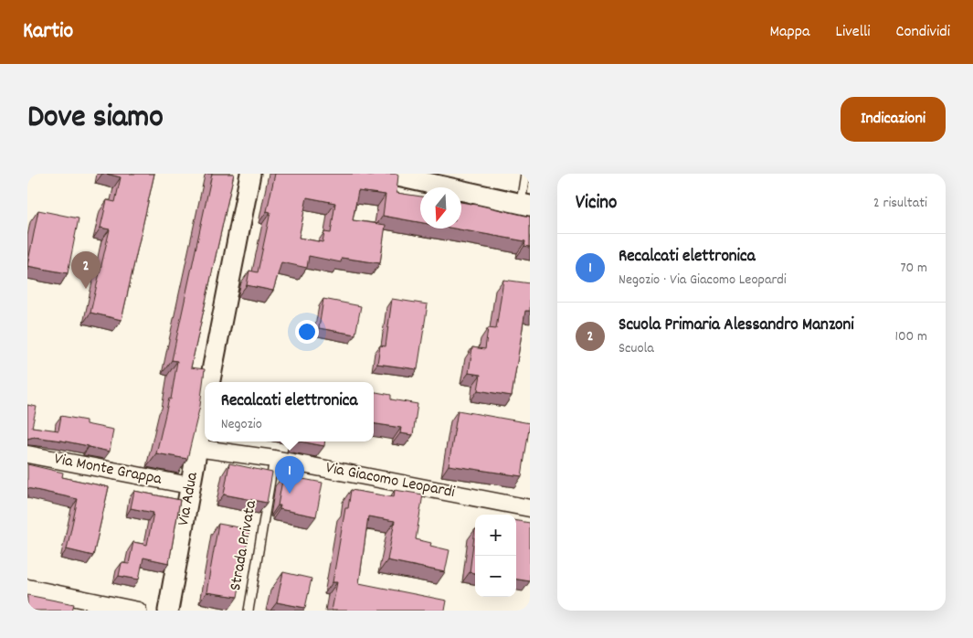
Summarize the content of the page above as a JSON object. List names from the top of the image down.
{
  "streets": {
    "street": ["Via Monte Grappa", "Via Giacomo Leopardi", "Via Adua"],
    "lane": ["Strada Privata"]
  },
  "crossings": [
    ["Via Monte Grappa", "Via Adua"],
    ["Via Giacomo Leopardi", "Via Adua"],
    ["Via Giacomo Leopardi", "Strada Privata"]
  ],
  "north": "bottom",
  "page": {
    "header": "Kartio",
    "nav": ["Mappa", "Livelli", "Condividi"],
    "title": "Dove siamo",
    "buttons": "Indicazioni",
    "heading": ["Vicino", "2 risultati"],
    "list": [
      {
        "mark": "1",
        "name": "Recalcati elettronica",
        "note": "Negozio · Via Giacomo Leopardi",
        "value": "70 m"
      },
      {
        "mark": "2",
        "name": "Scuola Primaria Alessandro Manzoni",
        "note": "Scuola",
        "value": "100 m"
      }
    ],
    "pins": ["2", "1"],
    "popup": ["Recalcati elettronica", "Negozio"],
    "map_buttons": ["+", "−"]
  }
}
